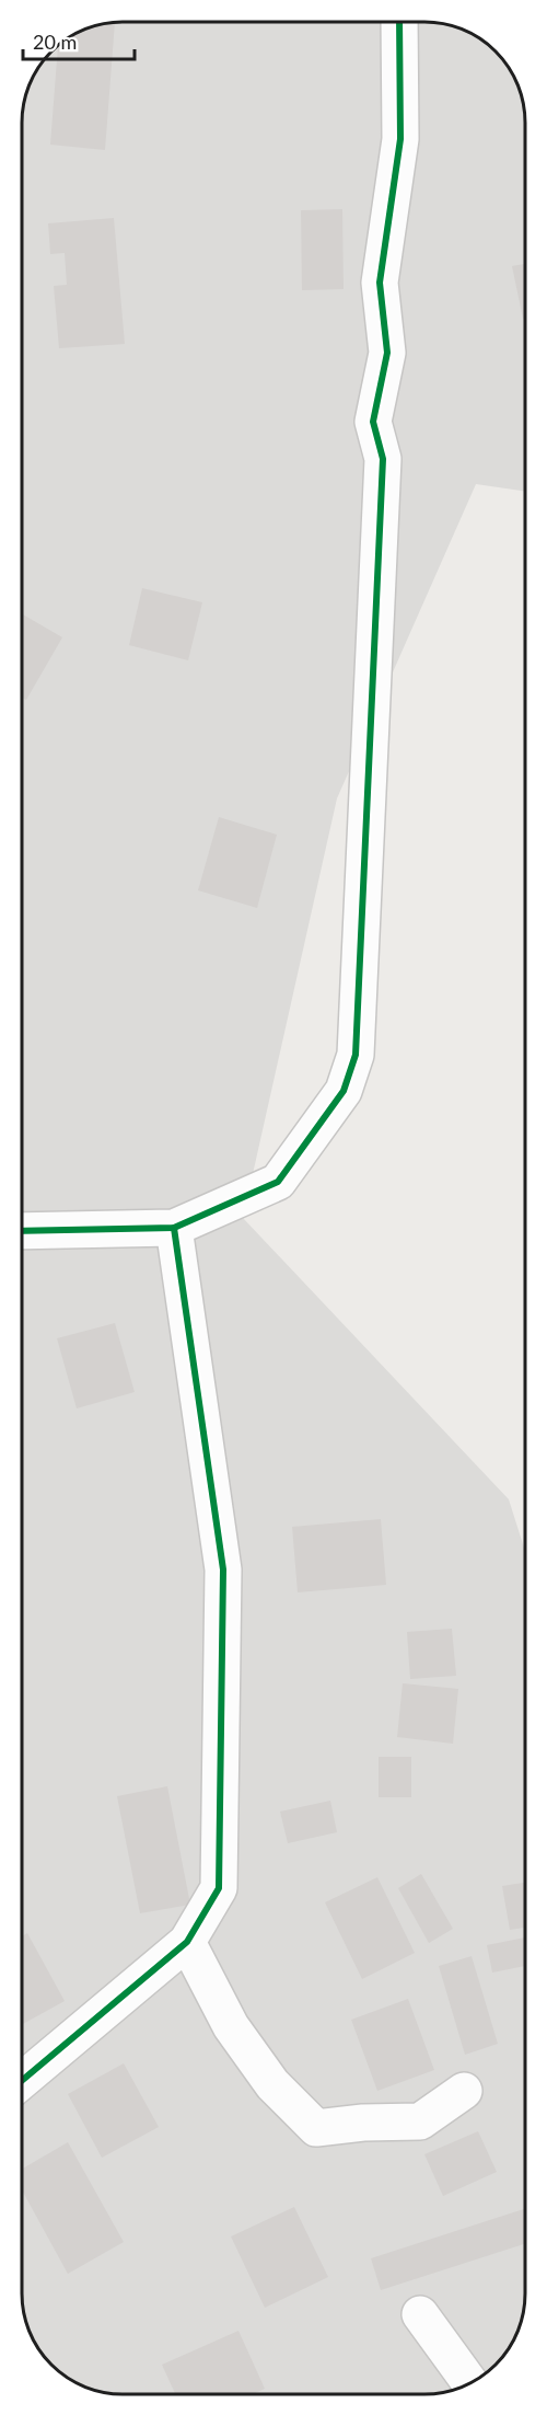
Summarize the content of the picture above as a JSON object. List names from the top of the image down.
{
  "scale_bar": "20 m"
}
